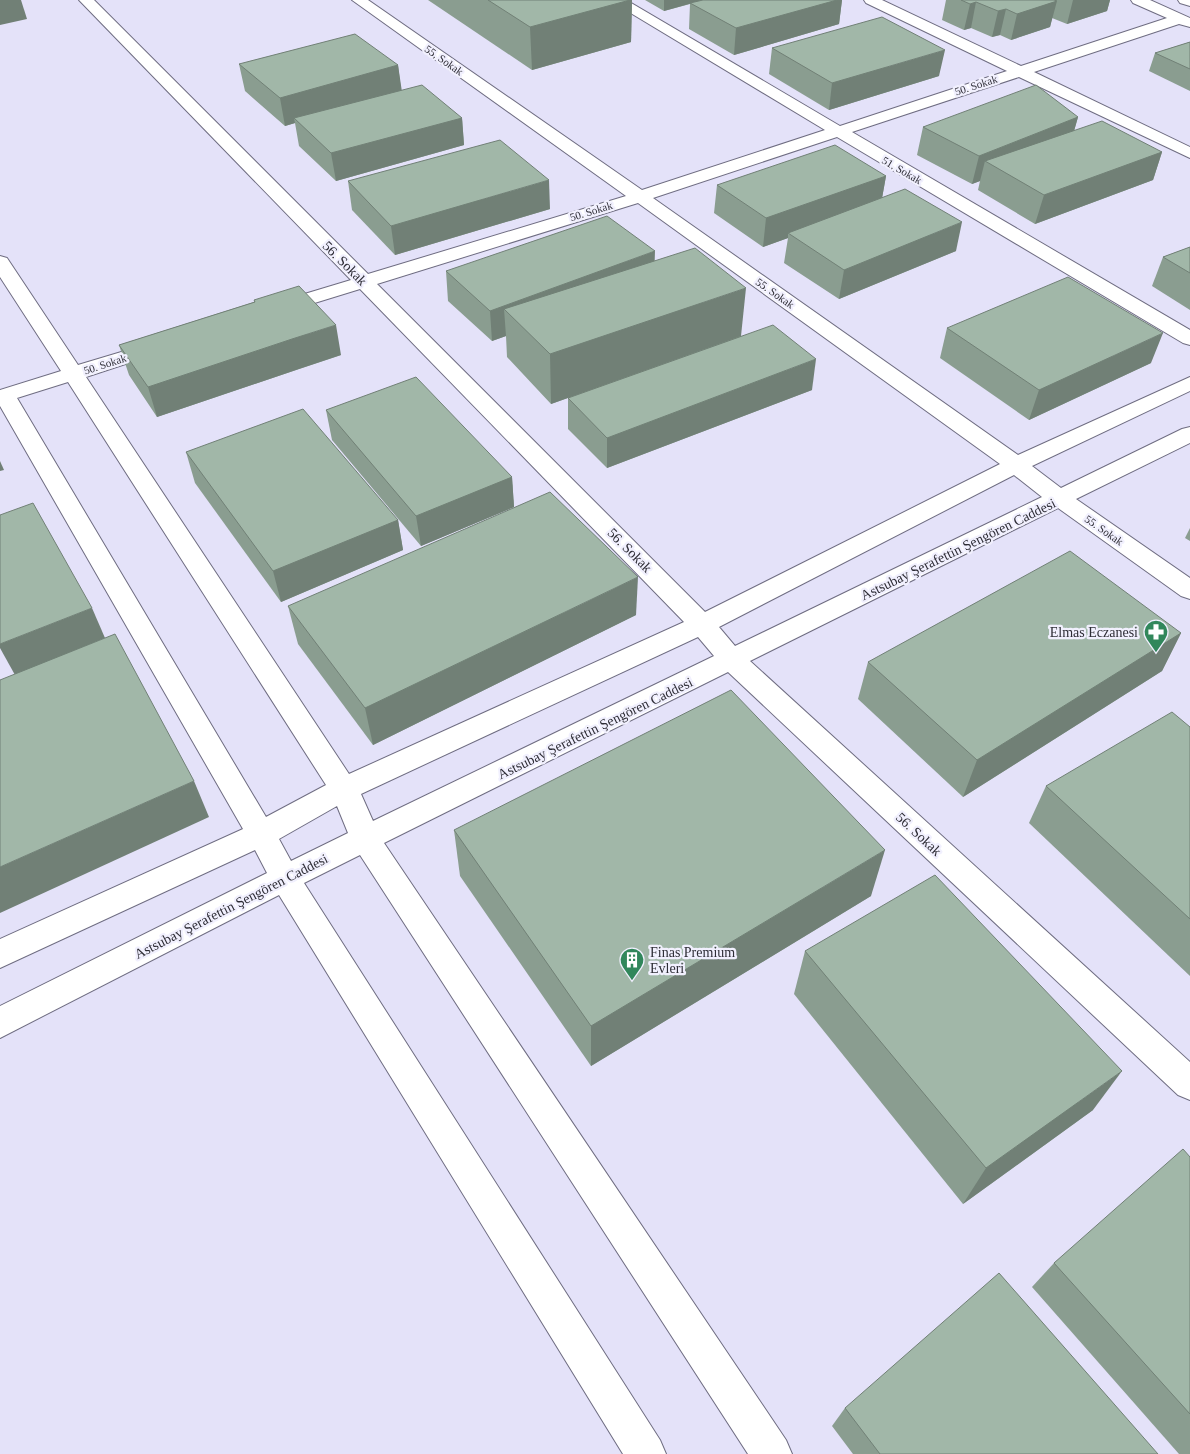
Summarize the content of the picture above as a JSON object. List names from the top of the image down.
{
  "streets": {
    "street": [
      "55. Sokak",
      "50. Sokak",
      "51. Sokak",
      "56. Sokak",
      "Astsubay Şerafettin Şengören Caddesi"
    ]
  },
  "crossings": [
    ["55. Sokak", "50. Sokak"],
    ["55. Sokak", "Astsubay Şerafettin Şengören Caddesi"],
    ["50. Sokak", "51. Sokak"],
    ["50. Sokak", "56. Sokak"],
    ["56. Sokak", "Astsubay Şerafettin Şengören Caddesi"]
  ],
  "places": {
    "pharmacy": ["Elmas Eczanesi"],
    "building": ["Finas Premium Evleri"]
  }
}
